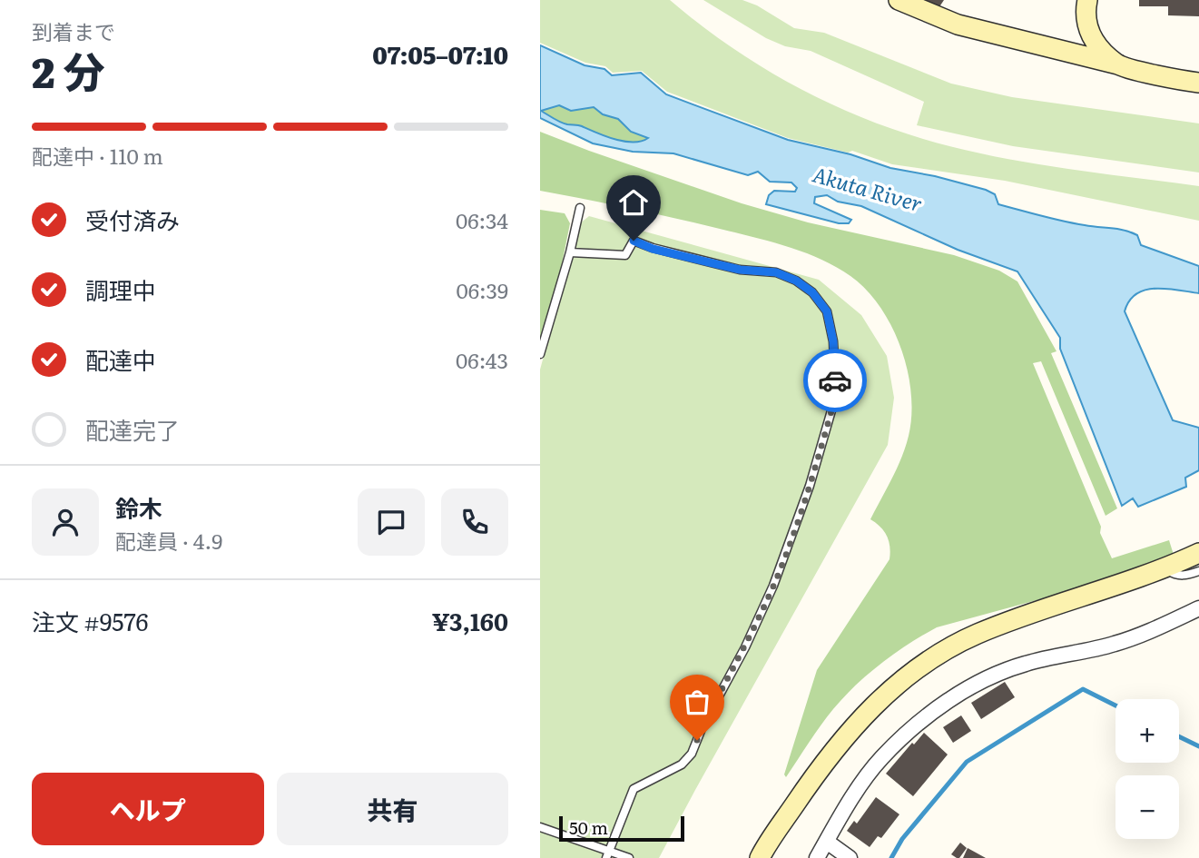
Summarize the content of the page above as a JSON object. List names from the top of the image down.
{
  "water": ["Akuta River"],
  "scale_bar": "50 m",
  "page": {
    "heading": ["2 分", "到着まで", "07:05–07:10"],
    "panel": [
      "鈴木",
      "配達員 · 4.9",
      "注文 #9576",
      "¥3,160"
    ],
    "bar": "配達中 · 110 m",
    "list": [
      ["受付済み", "06:34"],
      ["調理中", "06:39"],
      ["配達中", "06:43"],
      "配達完了"
    ],
    "map_buttons": ["+", "−"],
    "buttons": ["ヘルプ", "共有"],
    "scale": "50 m"
  }
}
